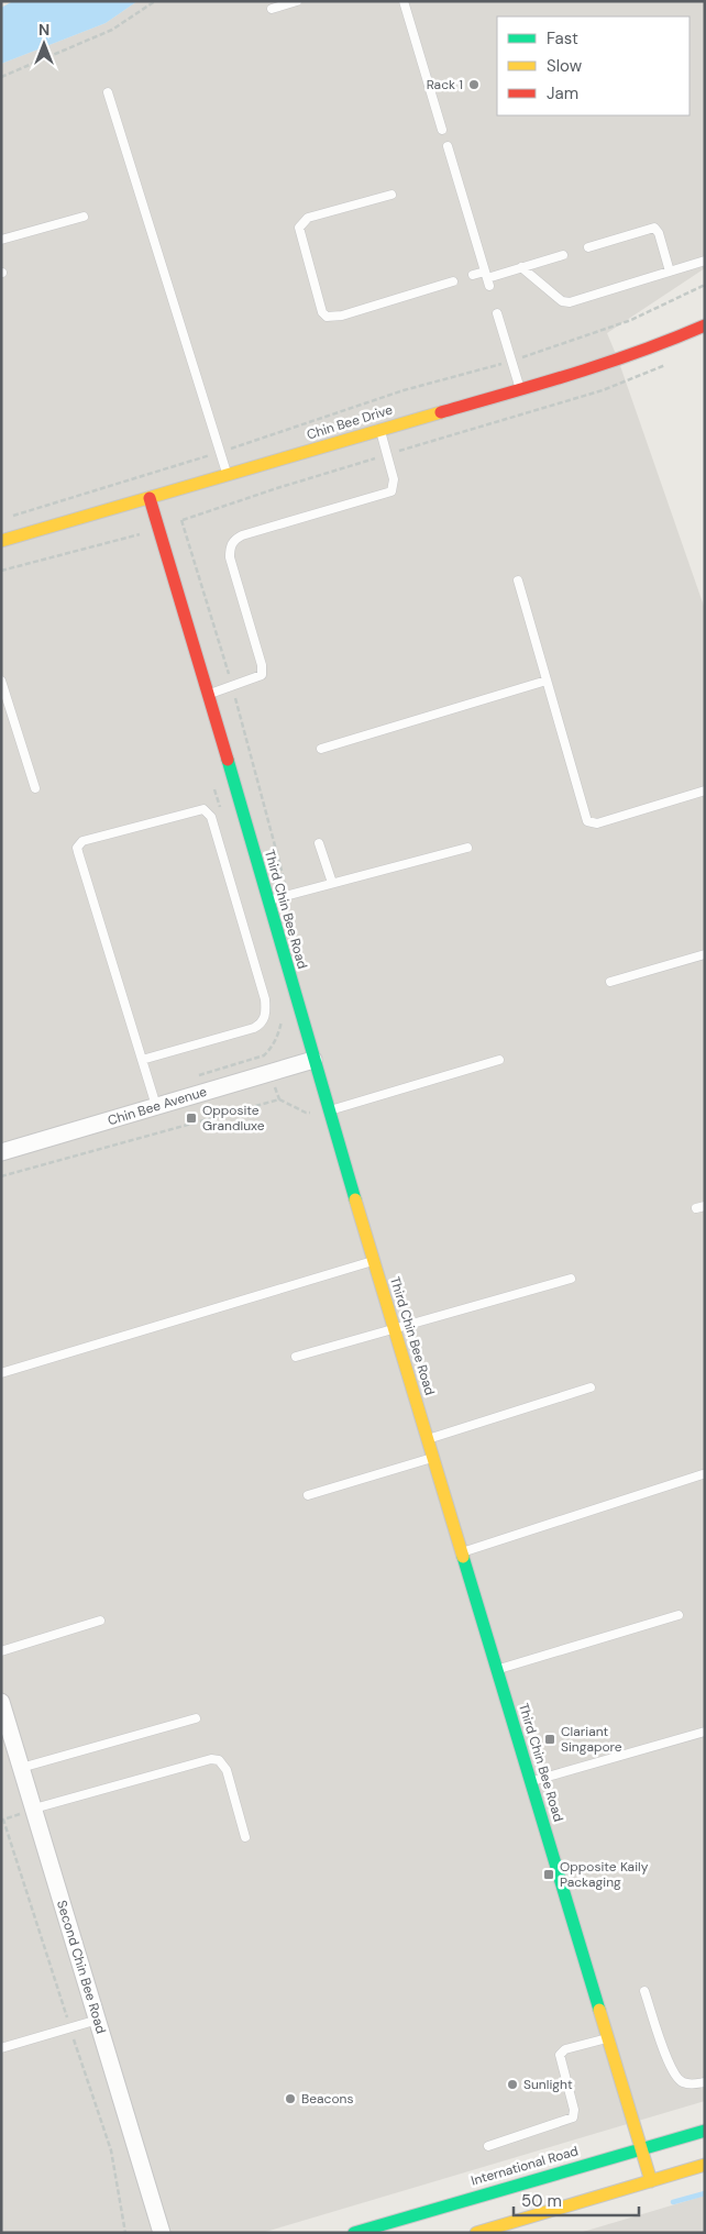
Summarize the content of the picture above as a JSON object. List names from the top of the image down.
{
  "streets": {
    "street": [
      "Chin Bee Drive",
      "Third Chin Bee Road",
      "Chin Bee Avenue",
      "Second Chin Bee Road",
      "International Road"
    ]
  },
  "crossings": [
    ["Chin Bee Drive", "Third Chin Bee Road"],
    ["Third Chin Bee Road", "Chin Bee Avenue"],
    ["Third Chin Bee Road", "International Road"]
  ],
  "places": {
    "other": ["Rack 1", "Sunlight", "Beacons"],
    "transit": ["Opposite Grandluxe", "Clariant Singapore", "Opposite Kaily Packaging"]
  },
  "legend": ["Fast", "Slow", "Jam"],
  "scale_bar": "50 m",
  "north": "top"
}
